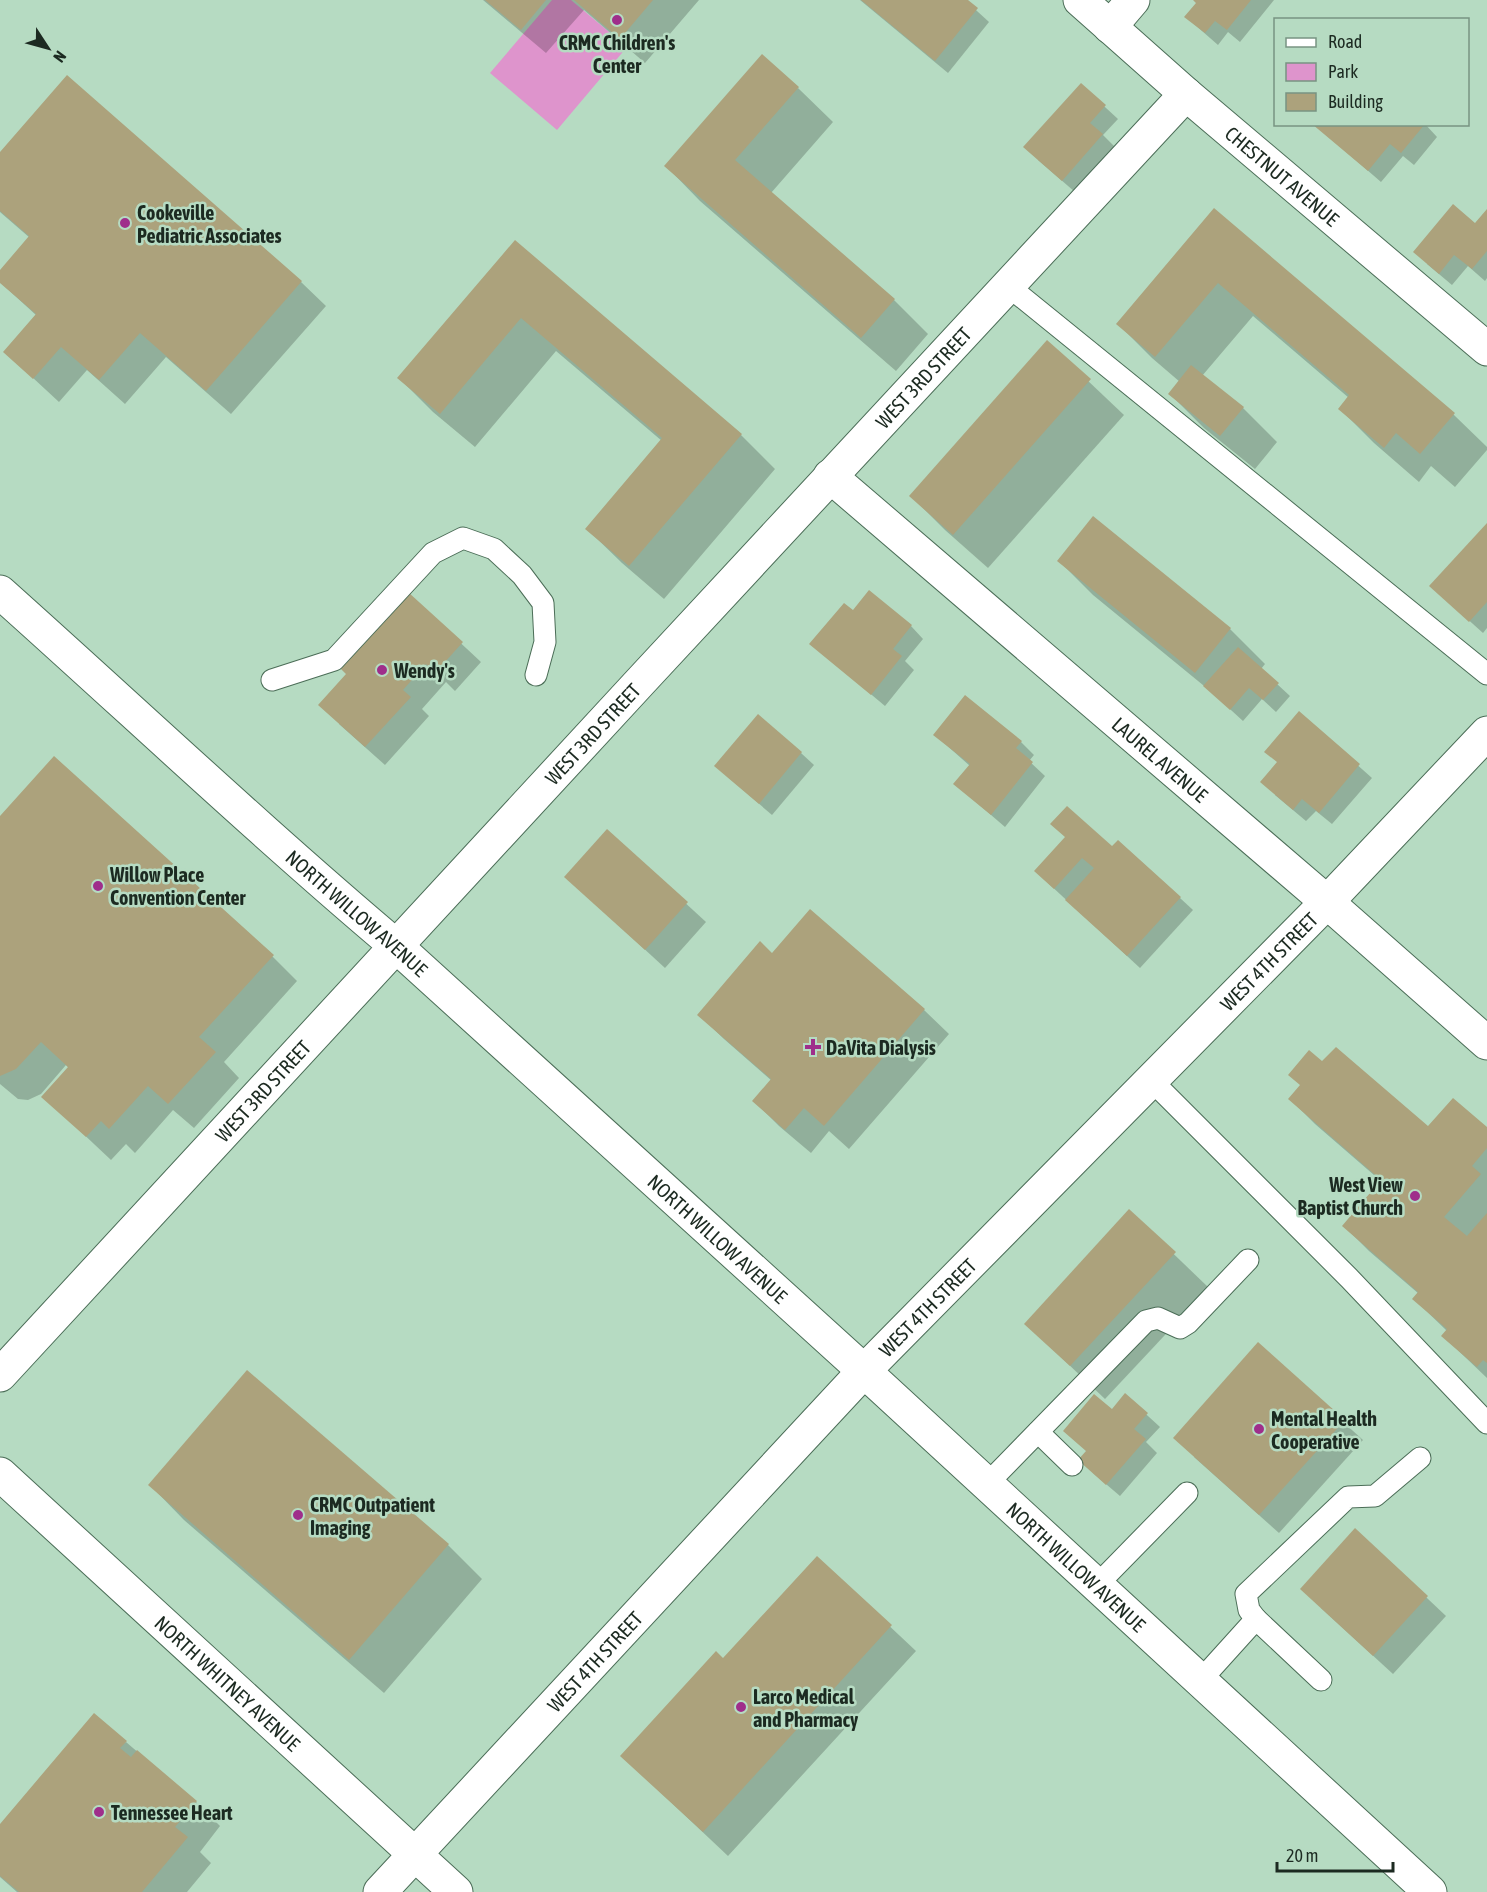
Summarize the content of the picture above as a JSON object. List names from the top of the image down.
{
  "streets": {
    "street": [
      "CHESTNUT AVENUE",
      "WEST 3RD STREET",
      "LAUREL AVENUE",
      "NORTH WILLOW AVENUE",
      "WEST 4TH STREET",
      "NORTH WHITNEY AVENUE"
    ]
  },
  "crossings": [
    ["CHESTNUT AVENUE", "WEST 3RD STREET"],
    ["WEST 3RD STREET", "LAUREL AVENUE"],
    ["WEST 3RD STREET", "NORTH WILLOW AVENUE"],
    ["LAUREL AVENUE", "WEST 4TH STREET"],
    ["NORTH WILLOW AVENUE", "WEST 4TH STREET"],
    ["WEST 4TH STREET", "NORTH WHITNEY AVENUE"]
  ],
  "places": {
    "other": [
      "CRMC Children's Center",
      "Cookeville Pediatric Associates",
      "Wendy's",
      "Willow Place Convention Center",
      "West View Baptist Church",
      "Mental Health Cooperative",
      "CRMC Outpatient Imaging",
      "Larco Medical and Pharmacy",
      "Tennessee Heart"
    ],
    "health": ["DaVita Dialysis"]
  },
  "legend": ["Road", "Park", "Building"],
  "scale_bar": "20 m",
  "north": "bottom right"
}
